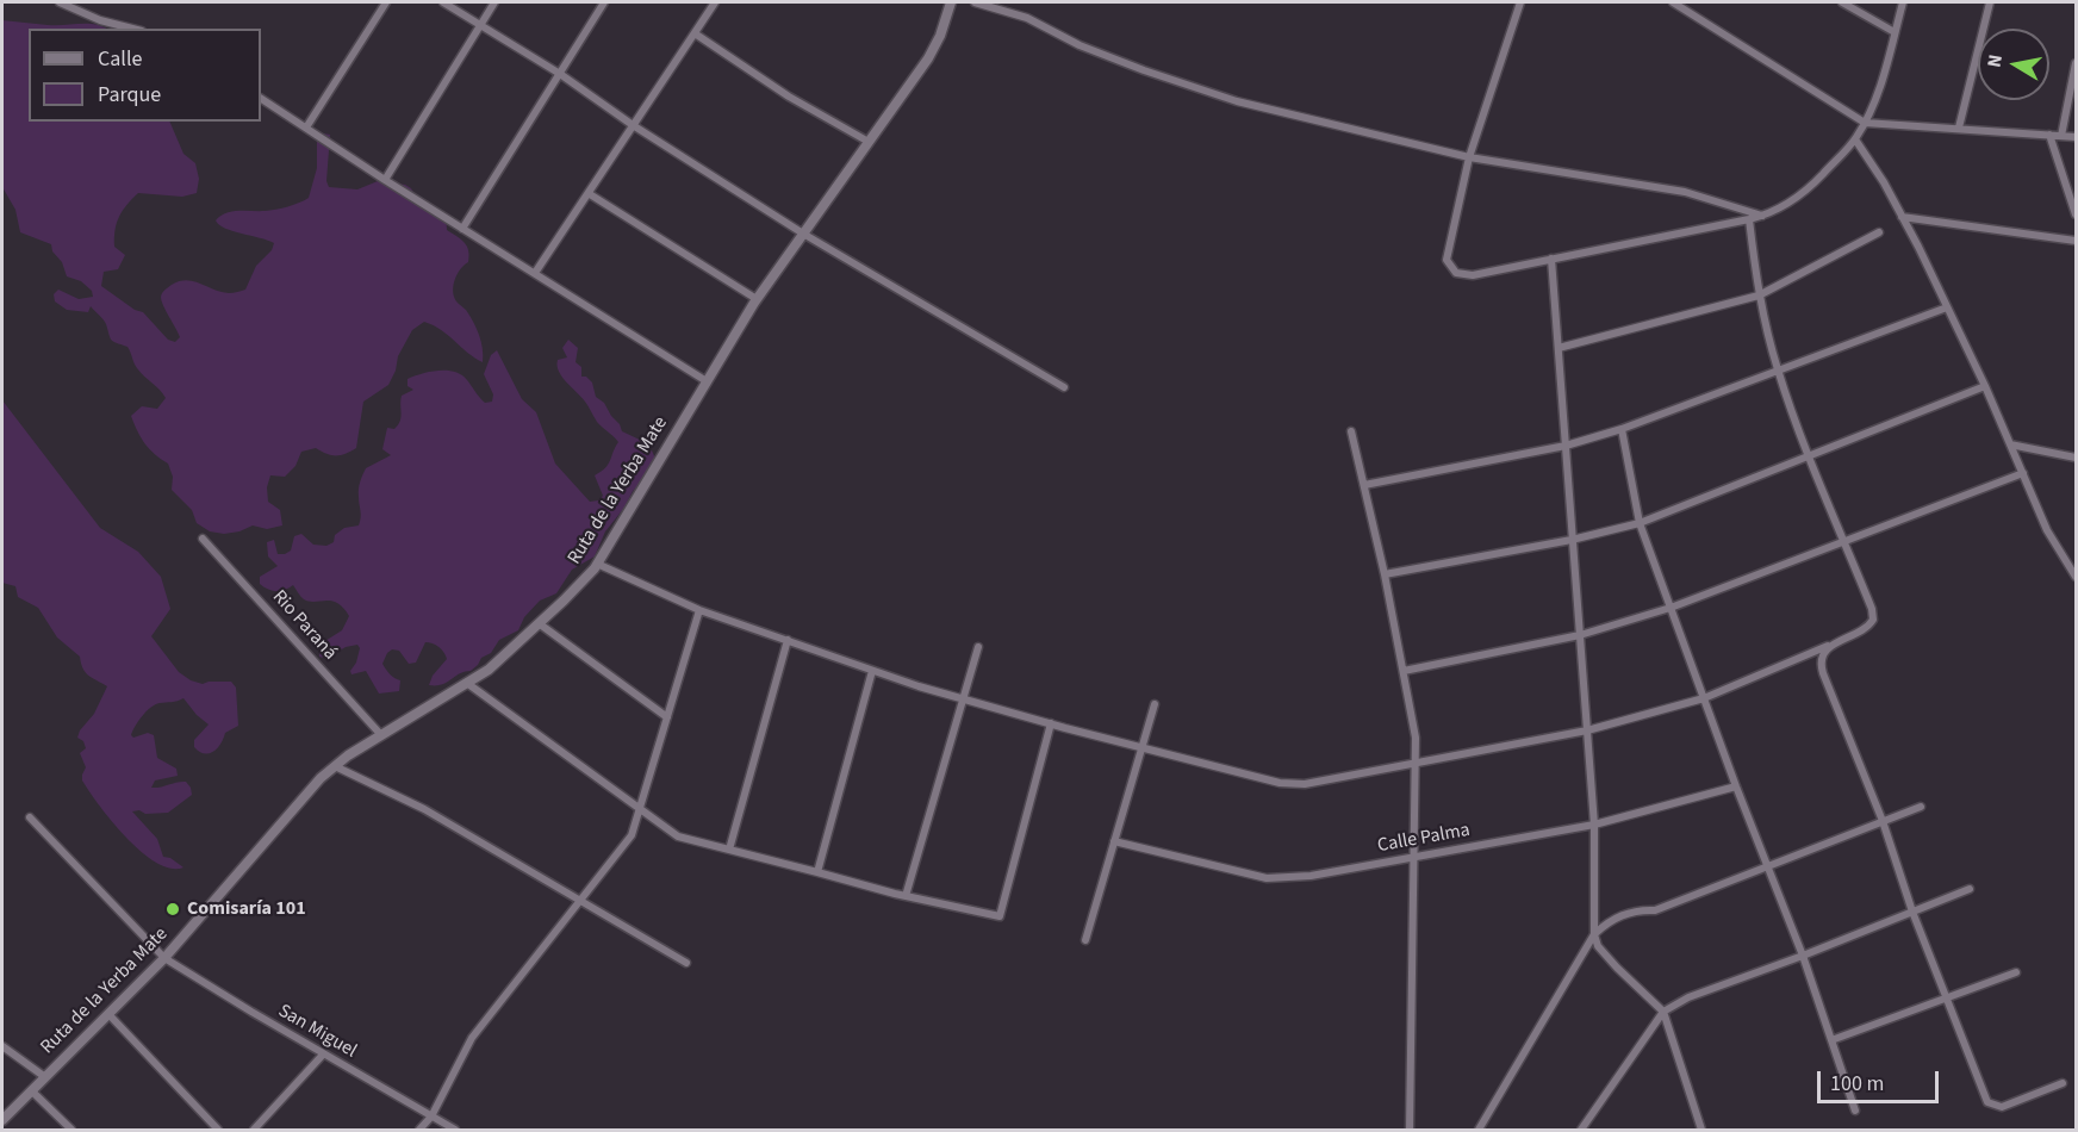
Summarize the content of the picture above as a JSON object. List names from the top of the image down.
{
  "streets": {
    "main road": ["Ruta de la Yerba Mate"],
    "street": ["Rio Paraná", "Calle Palma", "San Miguel"]
  },
  "crossings": [
    ["Ruta de la Yerba Mate", "Rio Paraná"],
    ["Ruta de la Yerba Mate", "San Miguel"]
  ],
  "places": ["Comisaría 101"],
  "legend": ["Calle", "Parque"],
  "scale_bar": "100 m",
  "north": "left"
}
